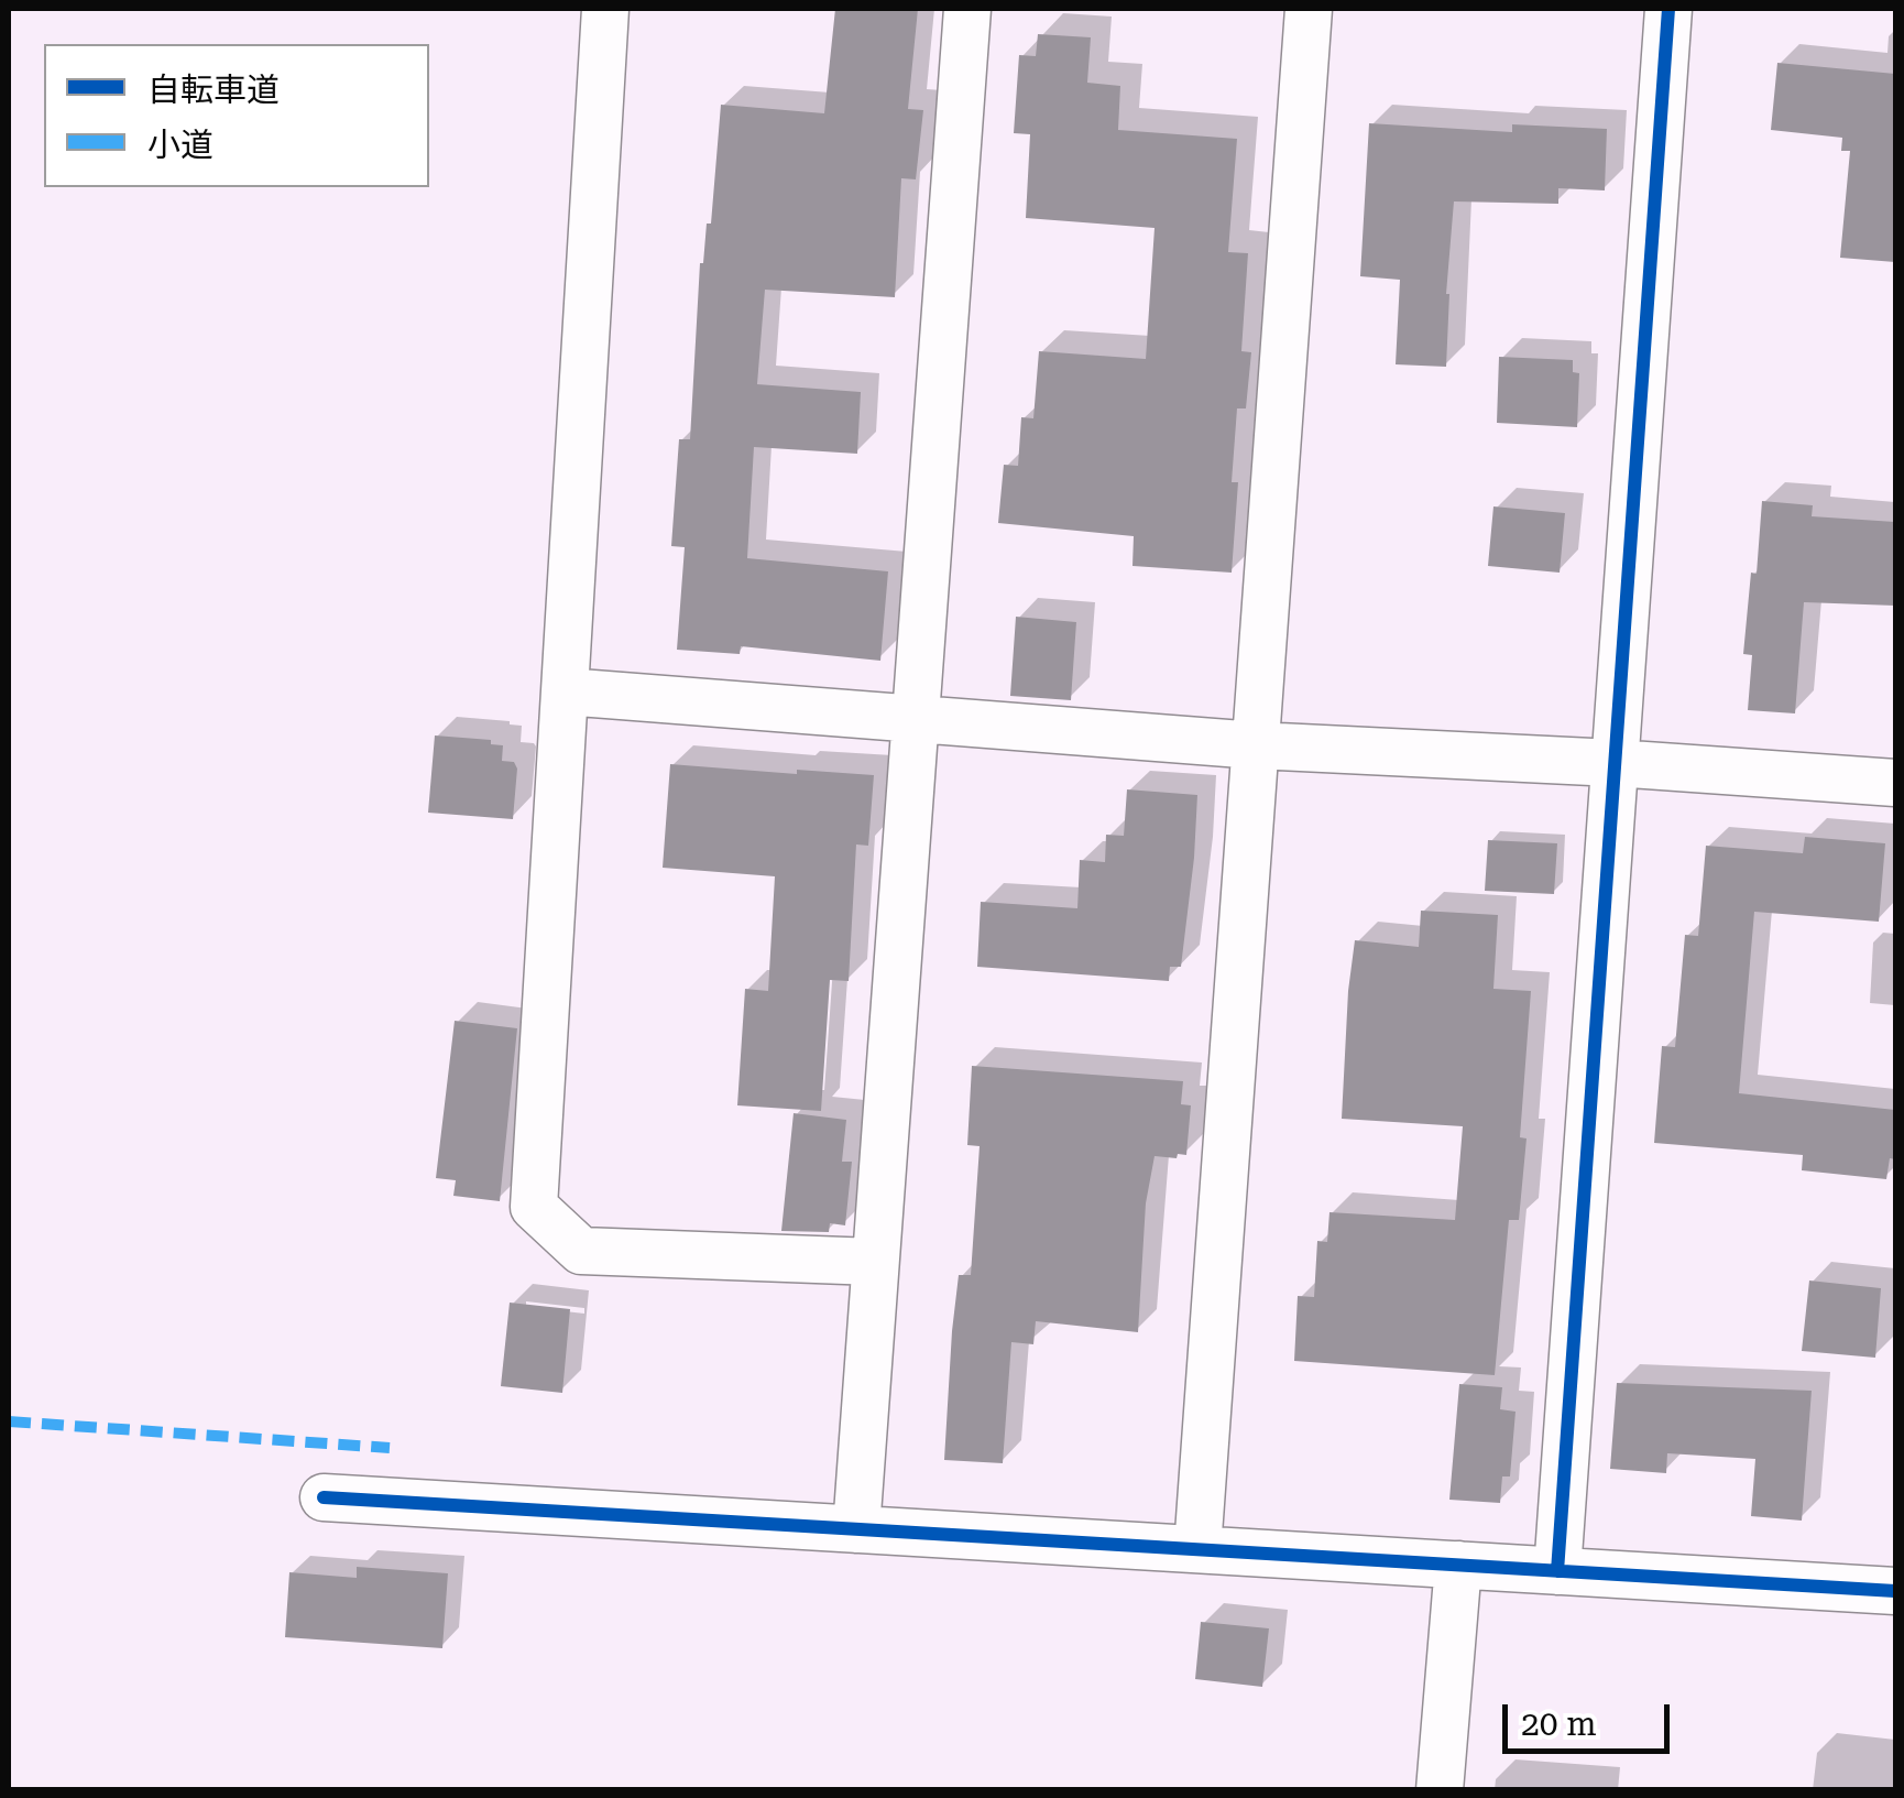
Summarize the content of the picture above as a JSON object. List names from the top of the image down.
{
  "legend": ["自転車道", "小道"],
  "scale_bar": "20 m"
}
